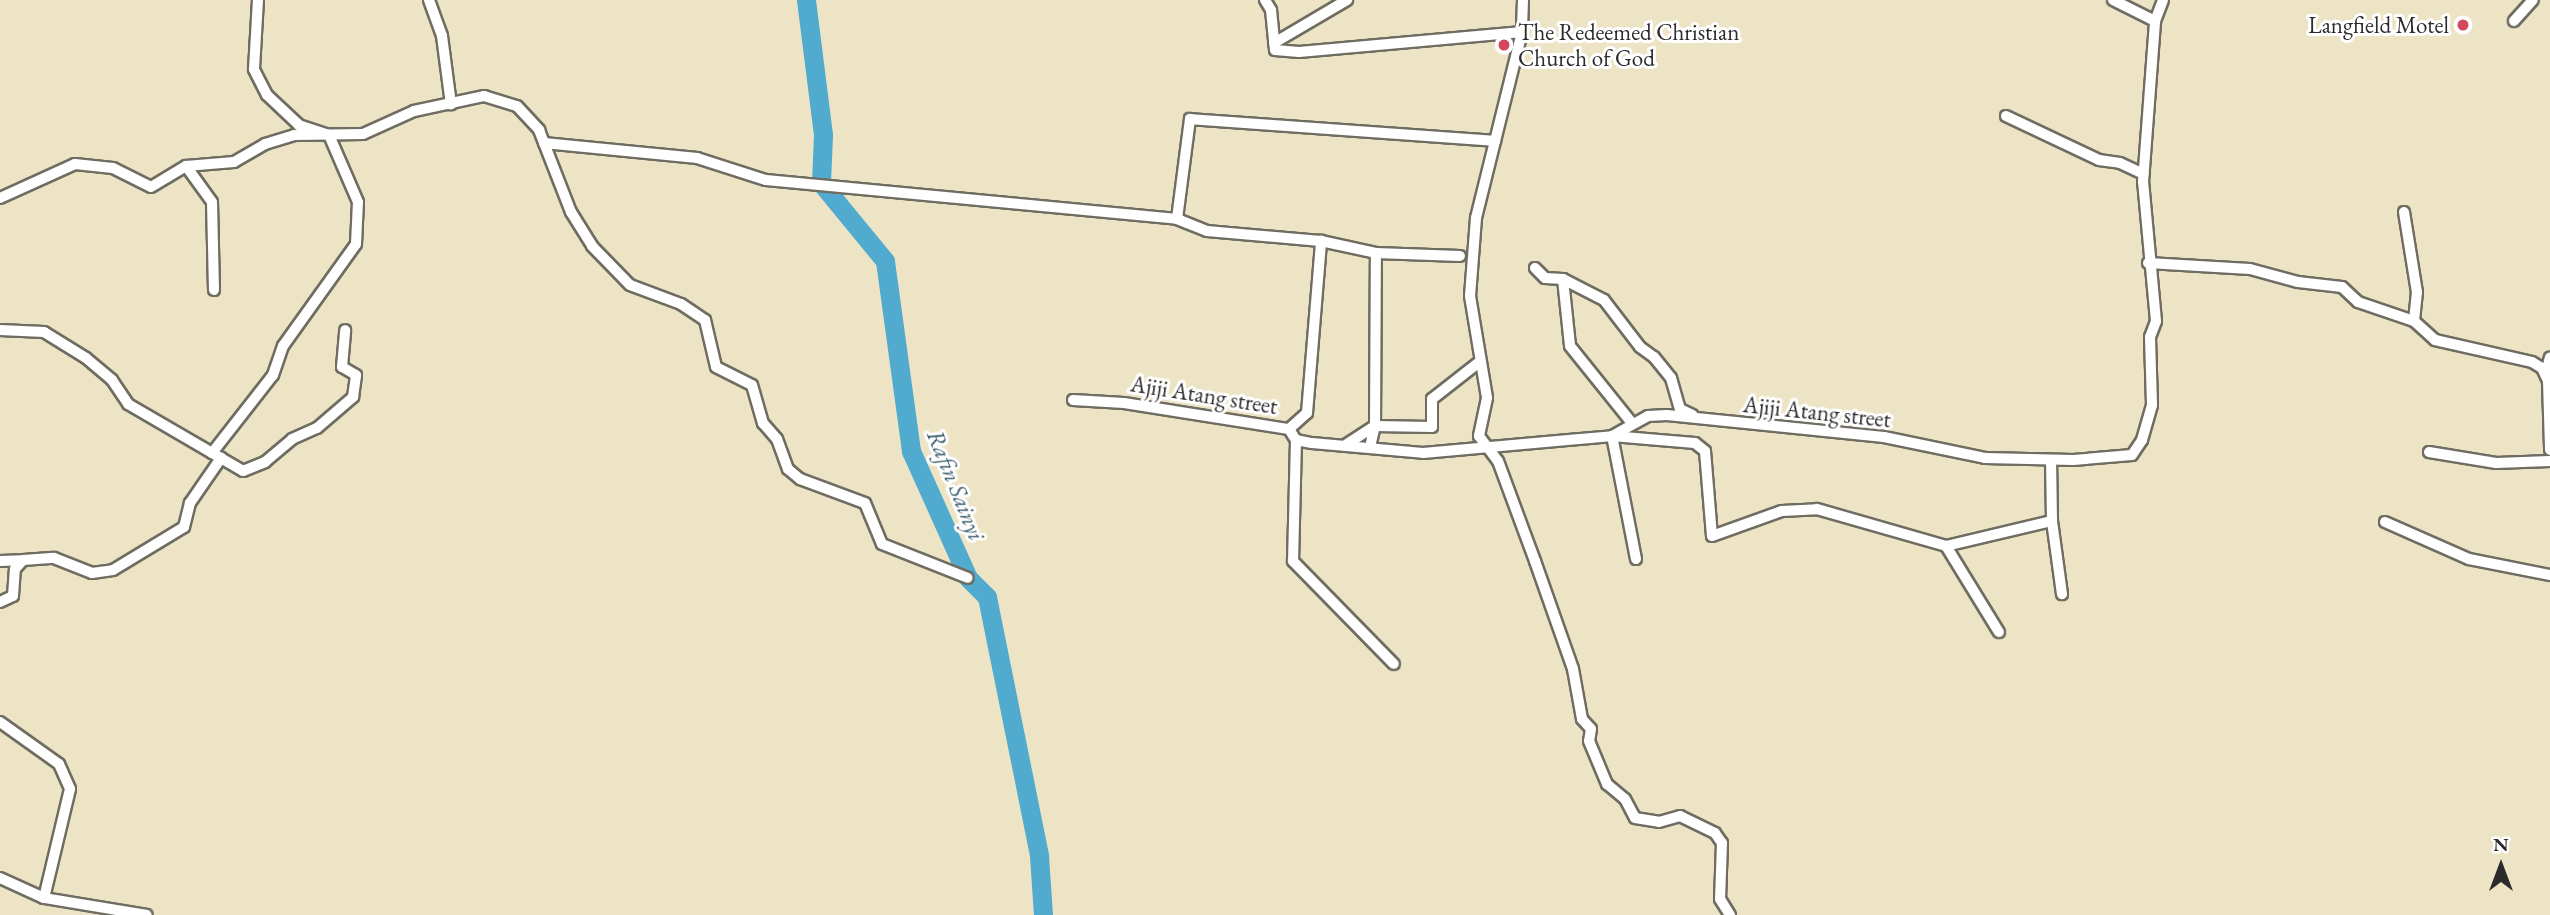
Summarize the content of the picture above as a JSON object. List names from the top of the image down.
{
  "streets": {
    "street": ["Ajiji Atang street"]
  },
  "water": ["Rafin Sainyi"],
  "places": ["Langfield Motel", "The Redeemed Christian Church of God"],
  "north": "top"
}
